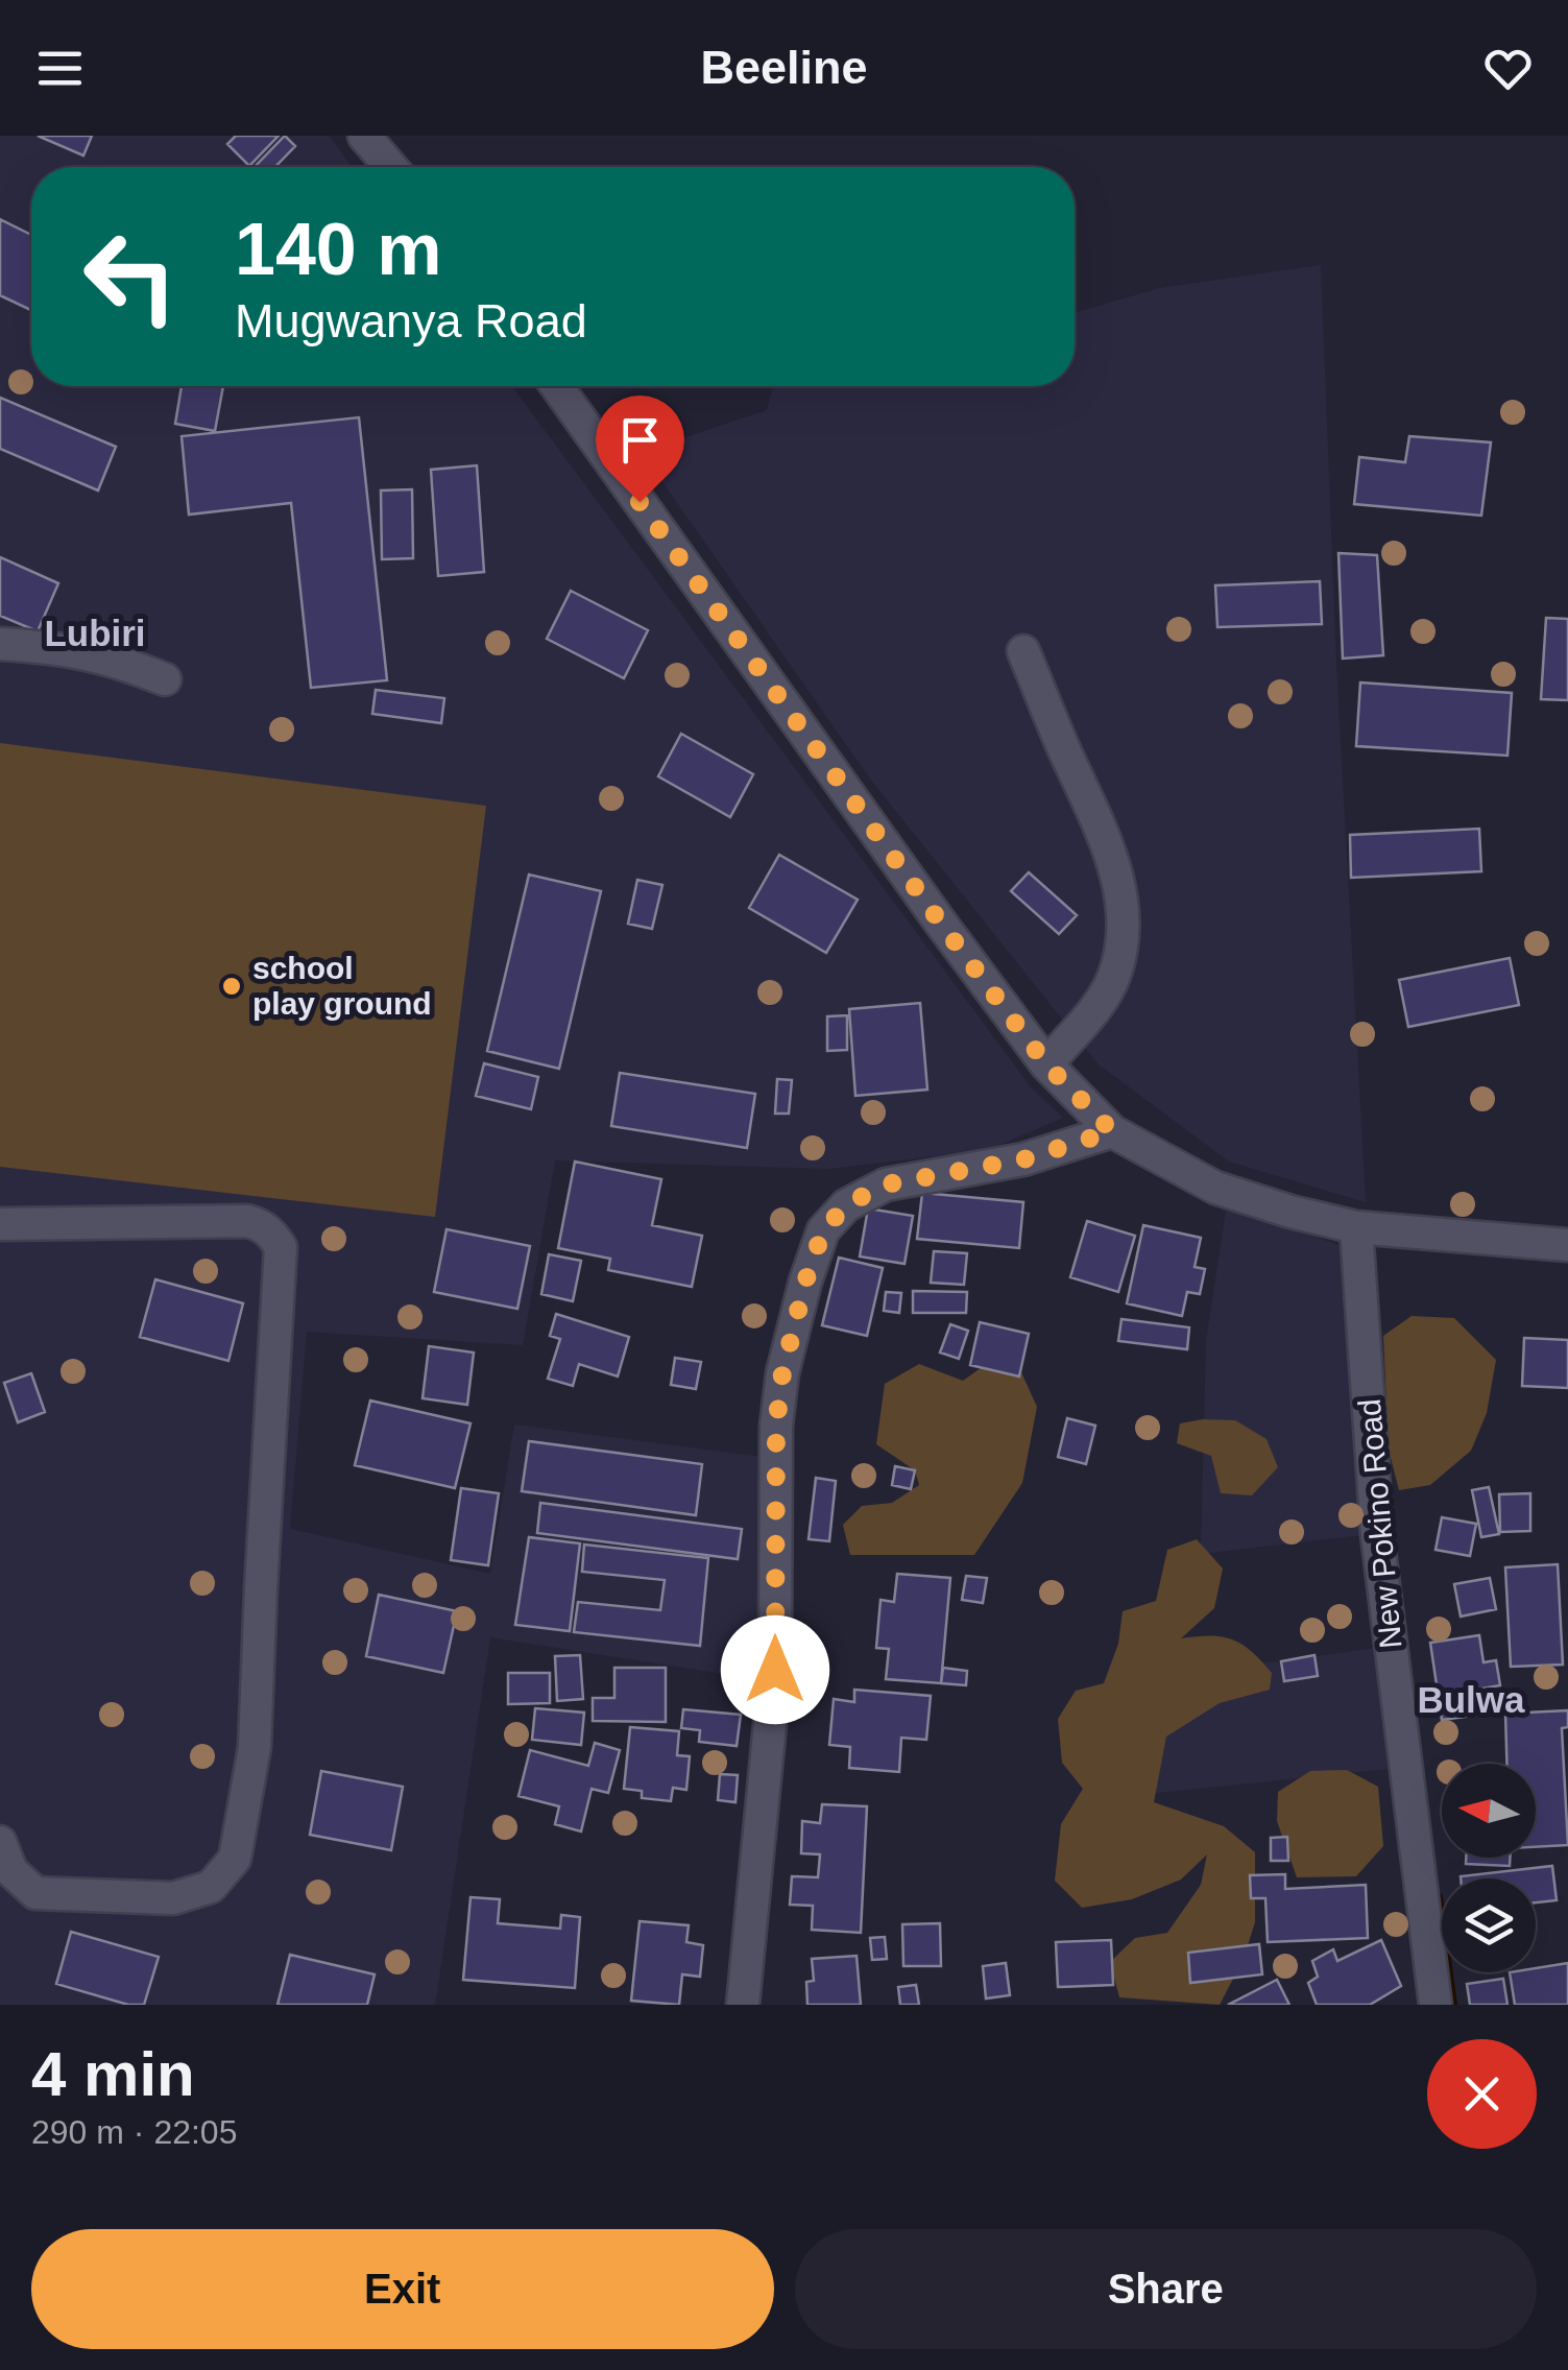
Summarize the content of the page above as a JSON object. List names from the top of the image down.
{
  "streets": {
    "street": ["New Pokino Road"]
  },
  "districts": ["Lubiri", "Bulwa"],
  "places": ["school play ground"],
  "north": "left",
  "page": {
    "header": "Beeline",
    "turn": ["140 m", "Mugwanya Road"],
    "heading": ["4 min", "290 m · 22:05"],
    "buttons": ["Exit", "Share"]
  }
}
